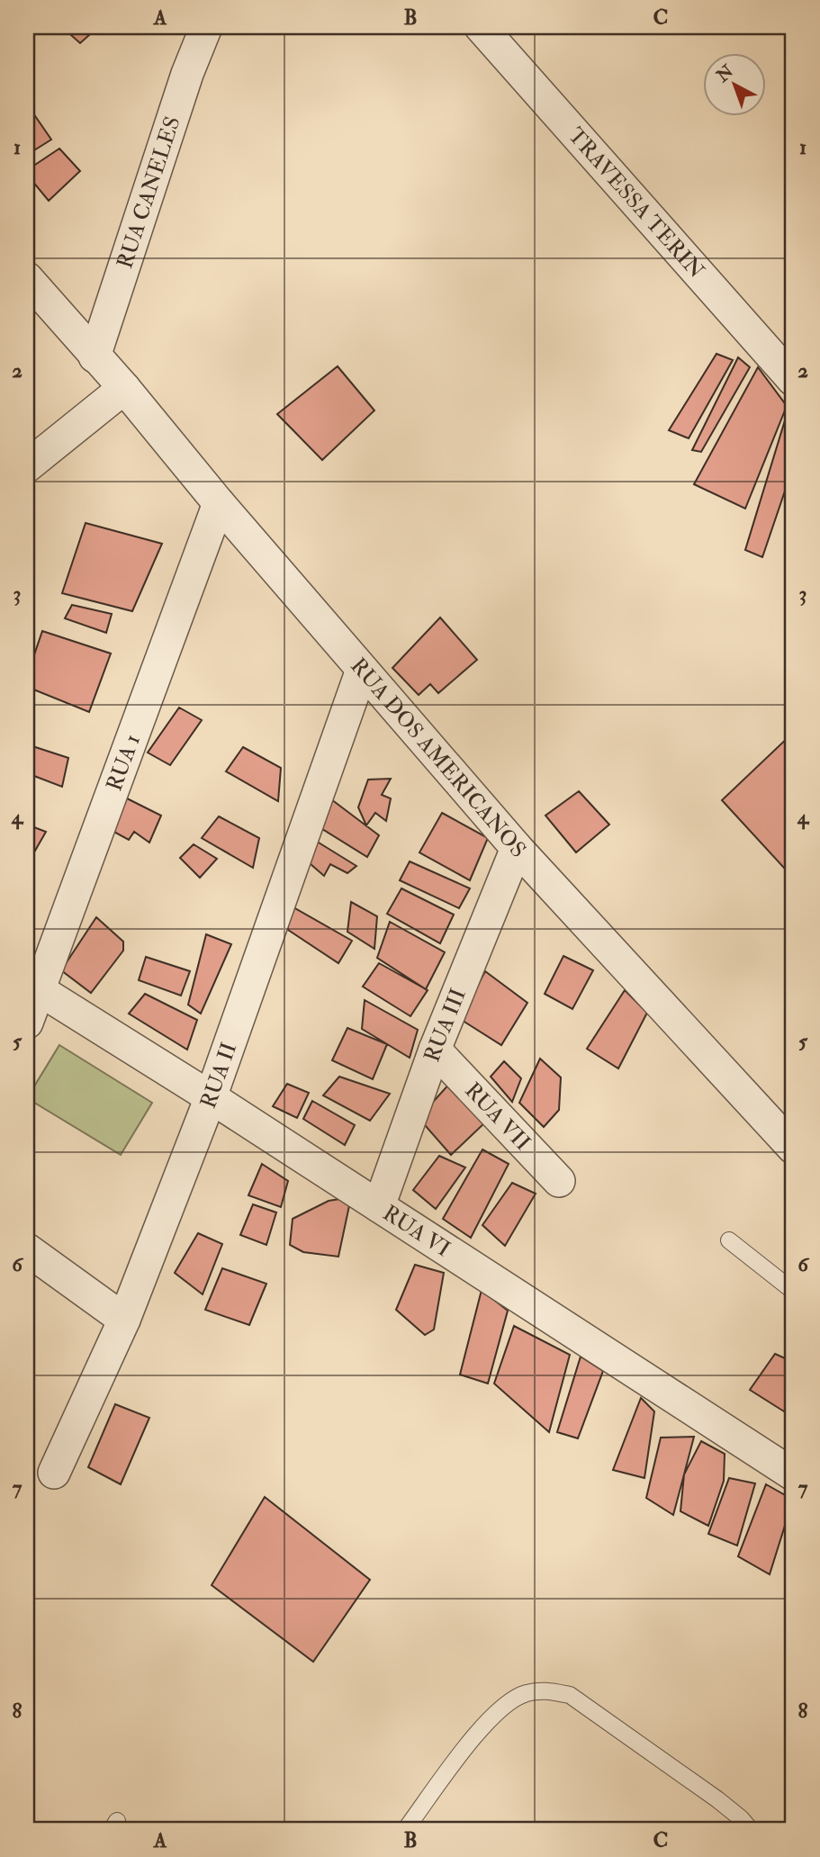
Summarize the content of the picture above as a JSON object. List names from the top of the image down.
{
  "streets": {
    "street": [
      "RUA CANELES",
      "TRAVESSA TERIN",
      "RUA DOS AMERICANOS",
      "RUA 1",
      "RUA III",
      "RUA II",
      "RUA VII",
      "RUA VI"
    ]
  },
  "crossings": [
    ["RUA CANELES", "RUA DOS AMERICANOS"],
    ["RUA DOS AMERICANOS", "RUA 1"],
    ["RUA DOS AMERICANOS", "RUA III"],
    ["RUA DOS AMERICANOS", "RUA II"],
    ["RUA 1", "RUA VI"],
    ["RUA III", "RUA VII"],
    ["RUA III", "RUA VI"],
    ["RUA II", "RUA VI"]
  ],
  "north": "top left",
  "grid": {
    "columns": ["A", "B", "C"],
    "rows": [
      "1",
      "2",
      "3",
      "4",
      "5",
      "6",
      "7",
      "8"
    ]
  }
}
